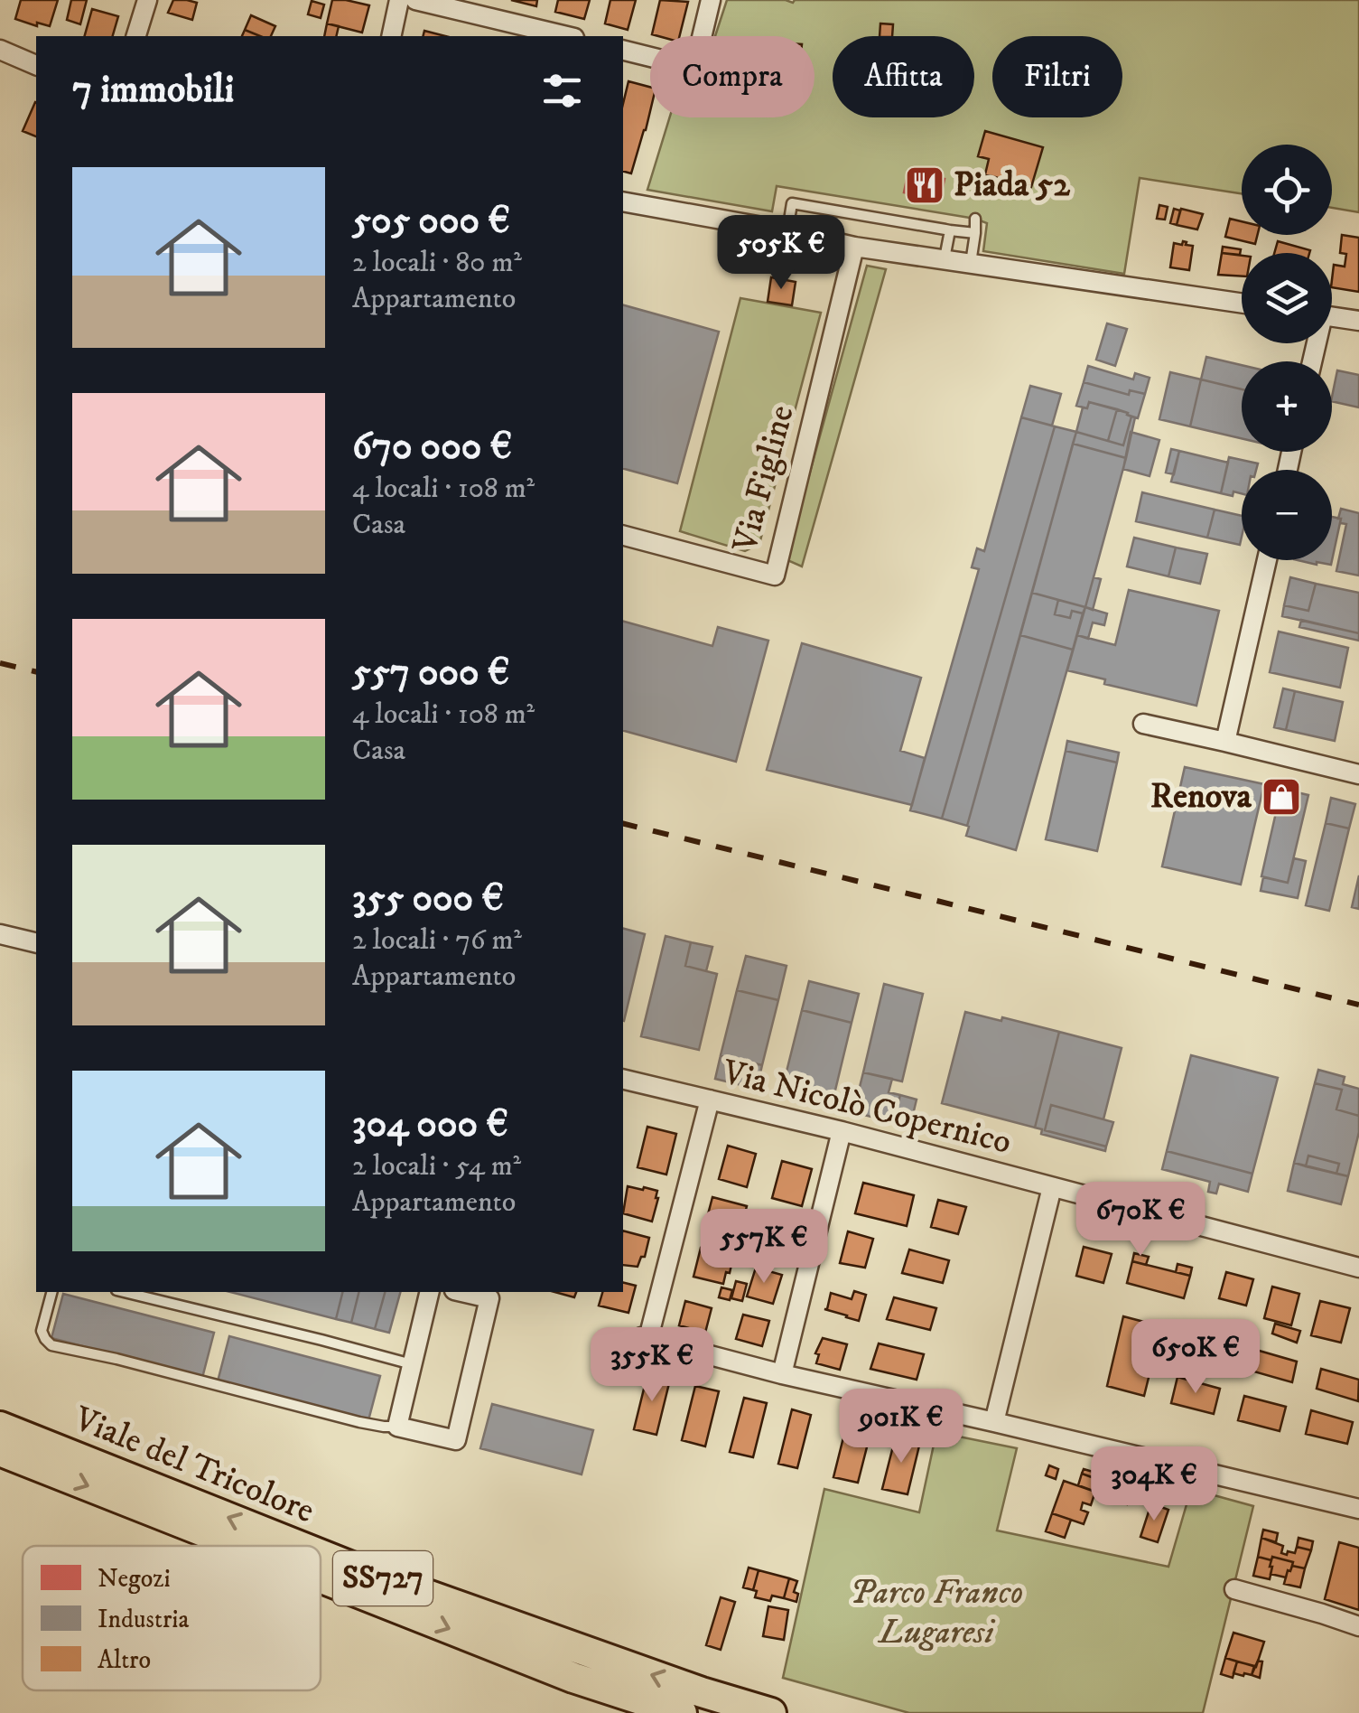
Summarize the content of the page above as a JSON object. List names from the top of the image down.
{
  "streets": {
    "highway": ["Viale del Tricolore", "SS727"],
    "street": ["Via Figline", "Via Nicolò Copernico"]
  },
  "parks": ["Parco Franco Lugaresi"],
  "places": {
    "restaurant": ["Piada 52"],
    "shop": ["Renova"]
  },
  "legend": ["Negozi", "Industria", "Altro"],
  "page": {
    "chip": ["Compra", "Affitta", "Filtri"],
    "heading": "7 immobili",
    "map_buttons": ["+", "−"],
    "list": [
      {
        "name": "505 000 €",
        "note": "2 locali · 80 m² · Appartamento"
      },
      {
        "name": "670 000 €",
        "note": "4 locali · 108 m² · Casa"
      },
      {
        "name": "557 000 €",
        "note": "4 locali · 108 m² · Casa"
      },
      {
        "name": "355 000 €",
        "note": "2 locali · 76 m² · Appartamento"
      },
      {
        "name": "304 000 €",
        "note": "2 locali · 54 m² · Appartamento"
      }
    ],
    "price": [
      "505K €",
      "670K €",
      "557K €",
      "650K €",
      "355K €",
      "901K €",
      "304K €"
    ]
  }
}
